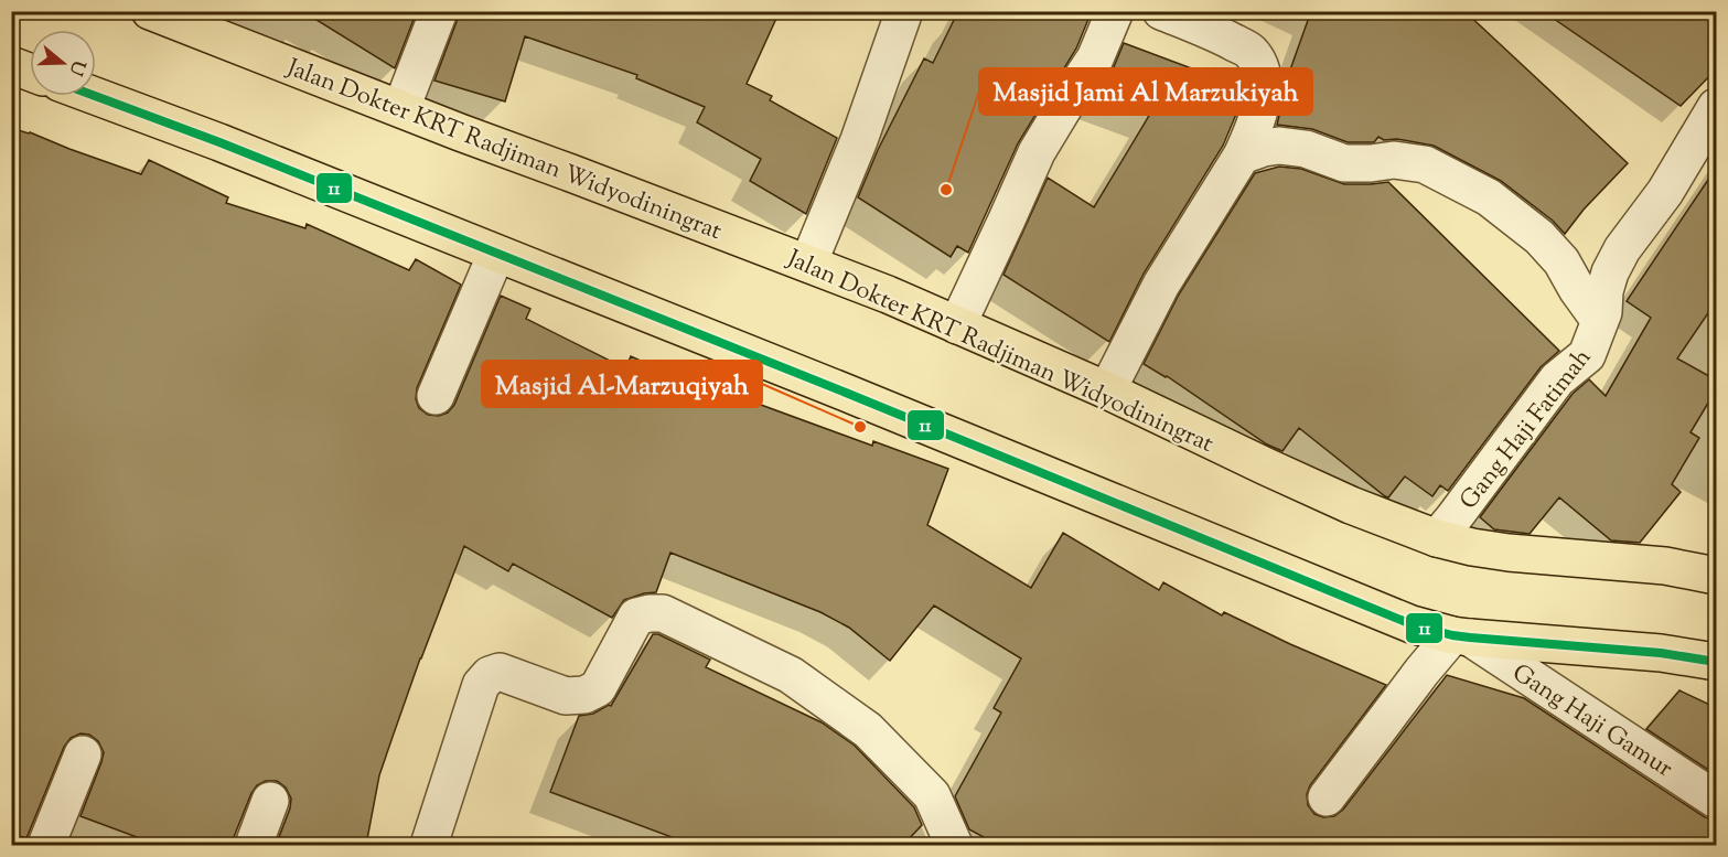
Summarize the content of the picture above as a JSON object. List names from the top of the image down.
{
  "streets": {
    "main road": ["Jalan Dokter KRT Radjiman Widyodiningrat"],
    "street": ["Gang Haji Fatimah", "Gang Haji Gamur"]
  },
  "crossings": [
    ["Jalan Dokter KRT Radjiman Widyodiningrat", "Gang Haji Fatimah"]
  ],
  "places": ["Masjid Jami Al Marzukiyah", "Masjid Al-Marzuqiyah"],
  "lines": ["transit line 11"],
  "north": "right"
}
